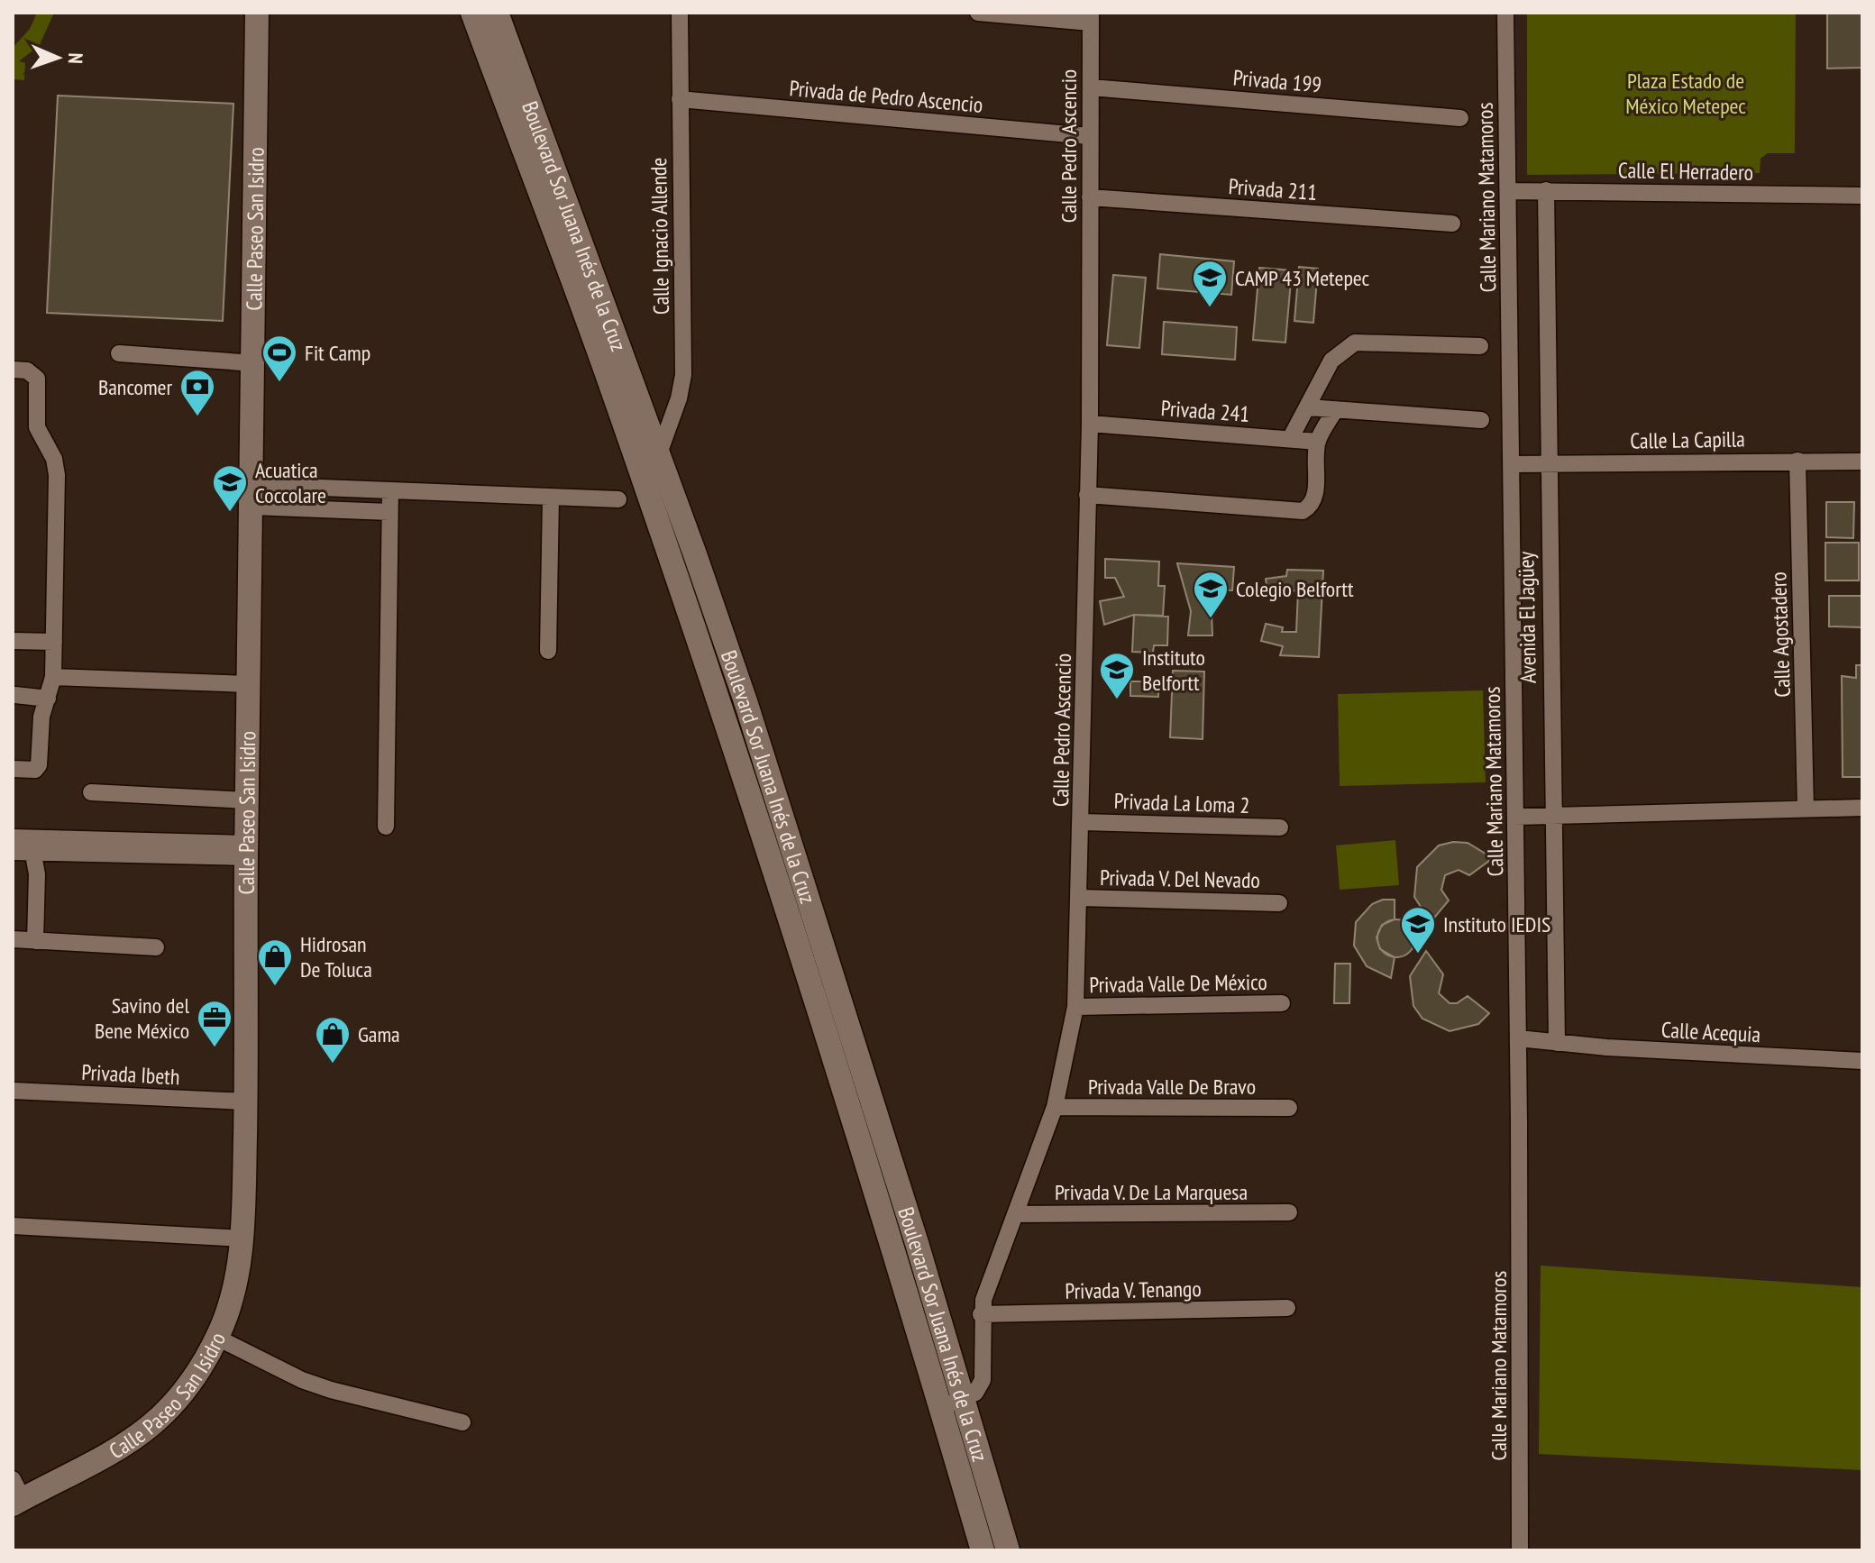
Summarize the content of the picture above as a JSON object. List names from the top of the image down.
{
  "streets": {
    "main road": ["Boulevard Sor Juana Inés de la Cruz", "Calle Paseo San Isidro"],
    "street": [
      "Privada 199",
      "Privada de Pedro Ascencio",
      "Calle Pedro Ascencio",
      "Calle El Herradero",
      "Privada 211",
      "Calle Mariano Matamoros",
      "Calle Ignacio Allende",
      "Privada 241",
      "Calle La Capilla",
      "Avenida El Jagüey",
      "Calle Agostadero",
      "Privada La Loma 2",
      "Privada V. Del Nevado",
      "Privada Valle De México",
      "Calle Acequia",
      "Privada Ibeth",
      "Privada Valle De Bravo",
      "Privada V. De La Marquesa",
      "Privada V. Tenango"
    ]
  },
  "crossings": [
    ["Privada 199", "Calle Pedro Ascencio"],
    ["Privada de Pedro Ascencio", "Calle Pedro Ascencio"],
    ["Privada de Pedro Ascencio", "Calle Ignacio Allende"],
    ["Calle Pedro Ascencio", "Privada 211"],
    ["Calle Pedro Ascencio", "Boulevard Sor Juana Inés de la Cruz"],
    ["Calle Pedro Ascencio", "Privada 241"],
    ["Calle Pedro Ascencio", "Privada La Loma 2"],
    ["Calle Pedro Ascencio", "Privada V. Del Nevado"],
    ["Calle Pedro Ascencio", "Privada Valle De México"],
    ["Calle Pedro Ascencio", "Privada Valle De Bravo"],
    ["Calle Pedro Ascencio", "Privada V. De La Marquesa"],
    ["Calle Pedro Ascencio", "Privada V. Tenango"],
    ["Calle El Herradero", "Calle Mariano Matamoros"],
    ["Calle El Herradero", "Avenida El Jagüey"],
    ["Calle Mariano Matamoros", "Calle La Capilla"],
    ["Calle Mariano Matamoros", "Calle Acequia"],
    ["Boulevard Sor Juana Inés de la Cruz", "Calle Ignacio Allende"],
    ["Calle Paseo San Isidro", "Privada Ibeth"],
    ["Calle La Capilla", "Avenida El Jagüey"],
    ["Calle La Capilla", "Calle Agostadero"],
    ["Avenida El Jagüey", "Calle Acequia"]
  ],
  "parks": ["Plaza Estado de México Metepec"],
  "places": {
    "school or university": [
      "CAMP 43 Metepec",
      "Acuatica Coccolare",
      "Colegio Belfortt",
      "Instituto Belfortt",
      "Instituto IEDIS"
    ],
    "sports": ["Fit Camp"],
    "bank": ["Bancomer"],
    "shop": ["Hidrosan De Toluca", "Gama"],
    "office": ["Savino del Bene México"]
  },
  "north": "right"
}
